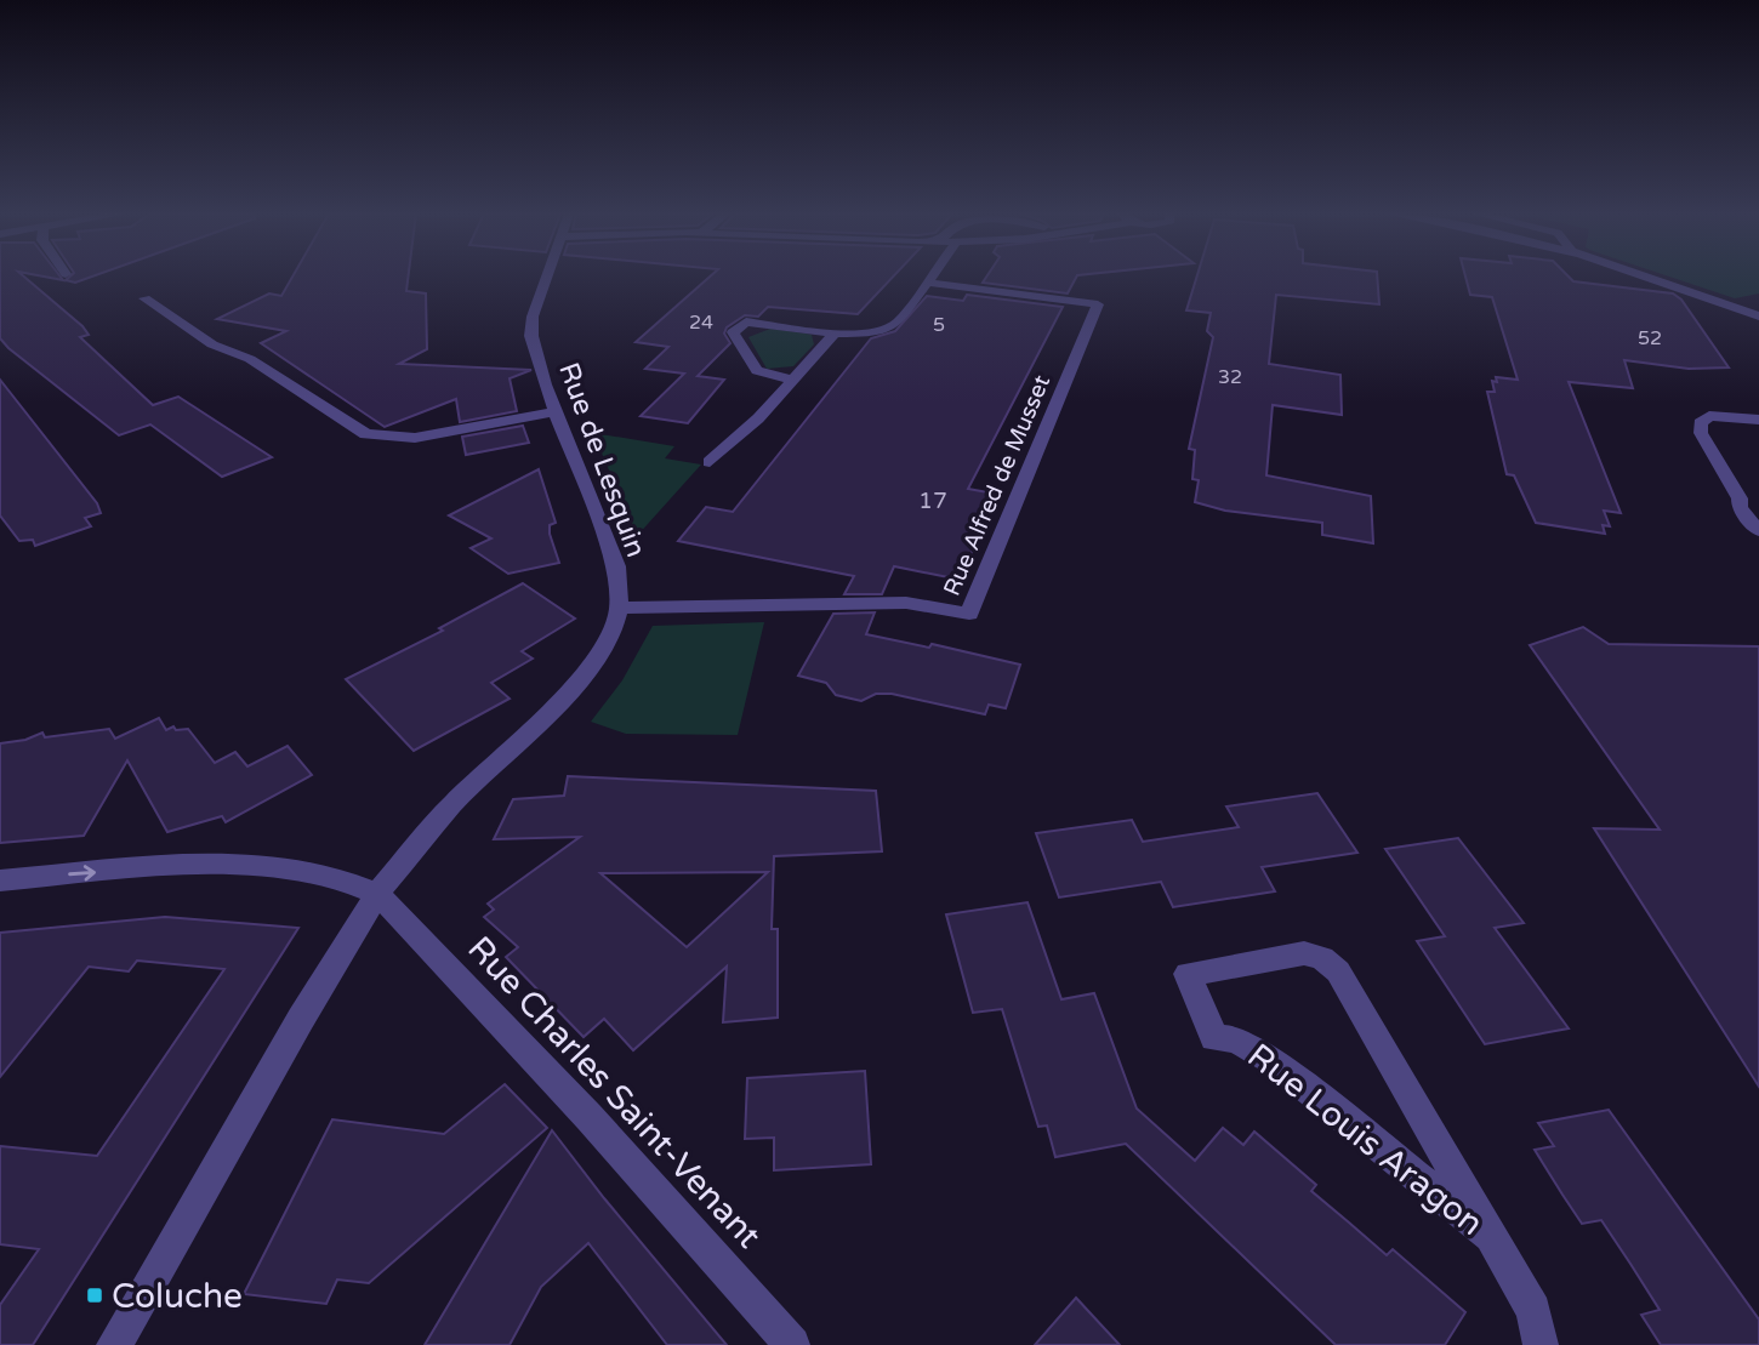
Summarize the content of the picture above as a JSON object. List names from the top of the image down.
{
  "streets": {
    "street": [
      "Rue de Lesquin",
      "Rue Alfred de Musset",
      "Rue Charles Saint-Venant",
      "Rue Louis Aragon"
    ]
  },
  "crossings": [
    ["Rue de Lesquin", "Rue Alfred de Musset"],
    ["Rue de Lesquin", "Rue Charles Saint-Venant"]
  ],
  "places": {
    "transit": ["Coluche"]
  },
  "house_numbers": [
    "24",
    "5",
    "52",
    "32",
    "17"
  ]
}
